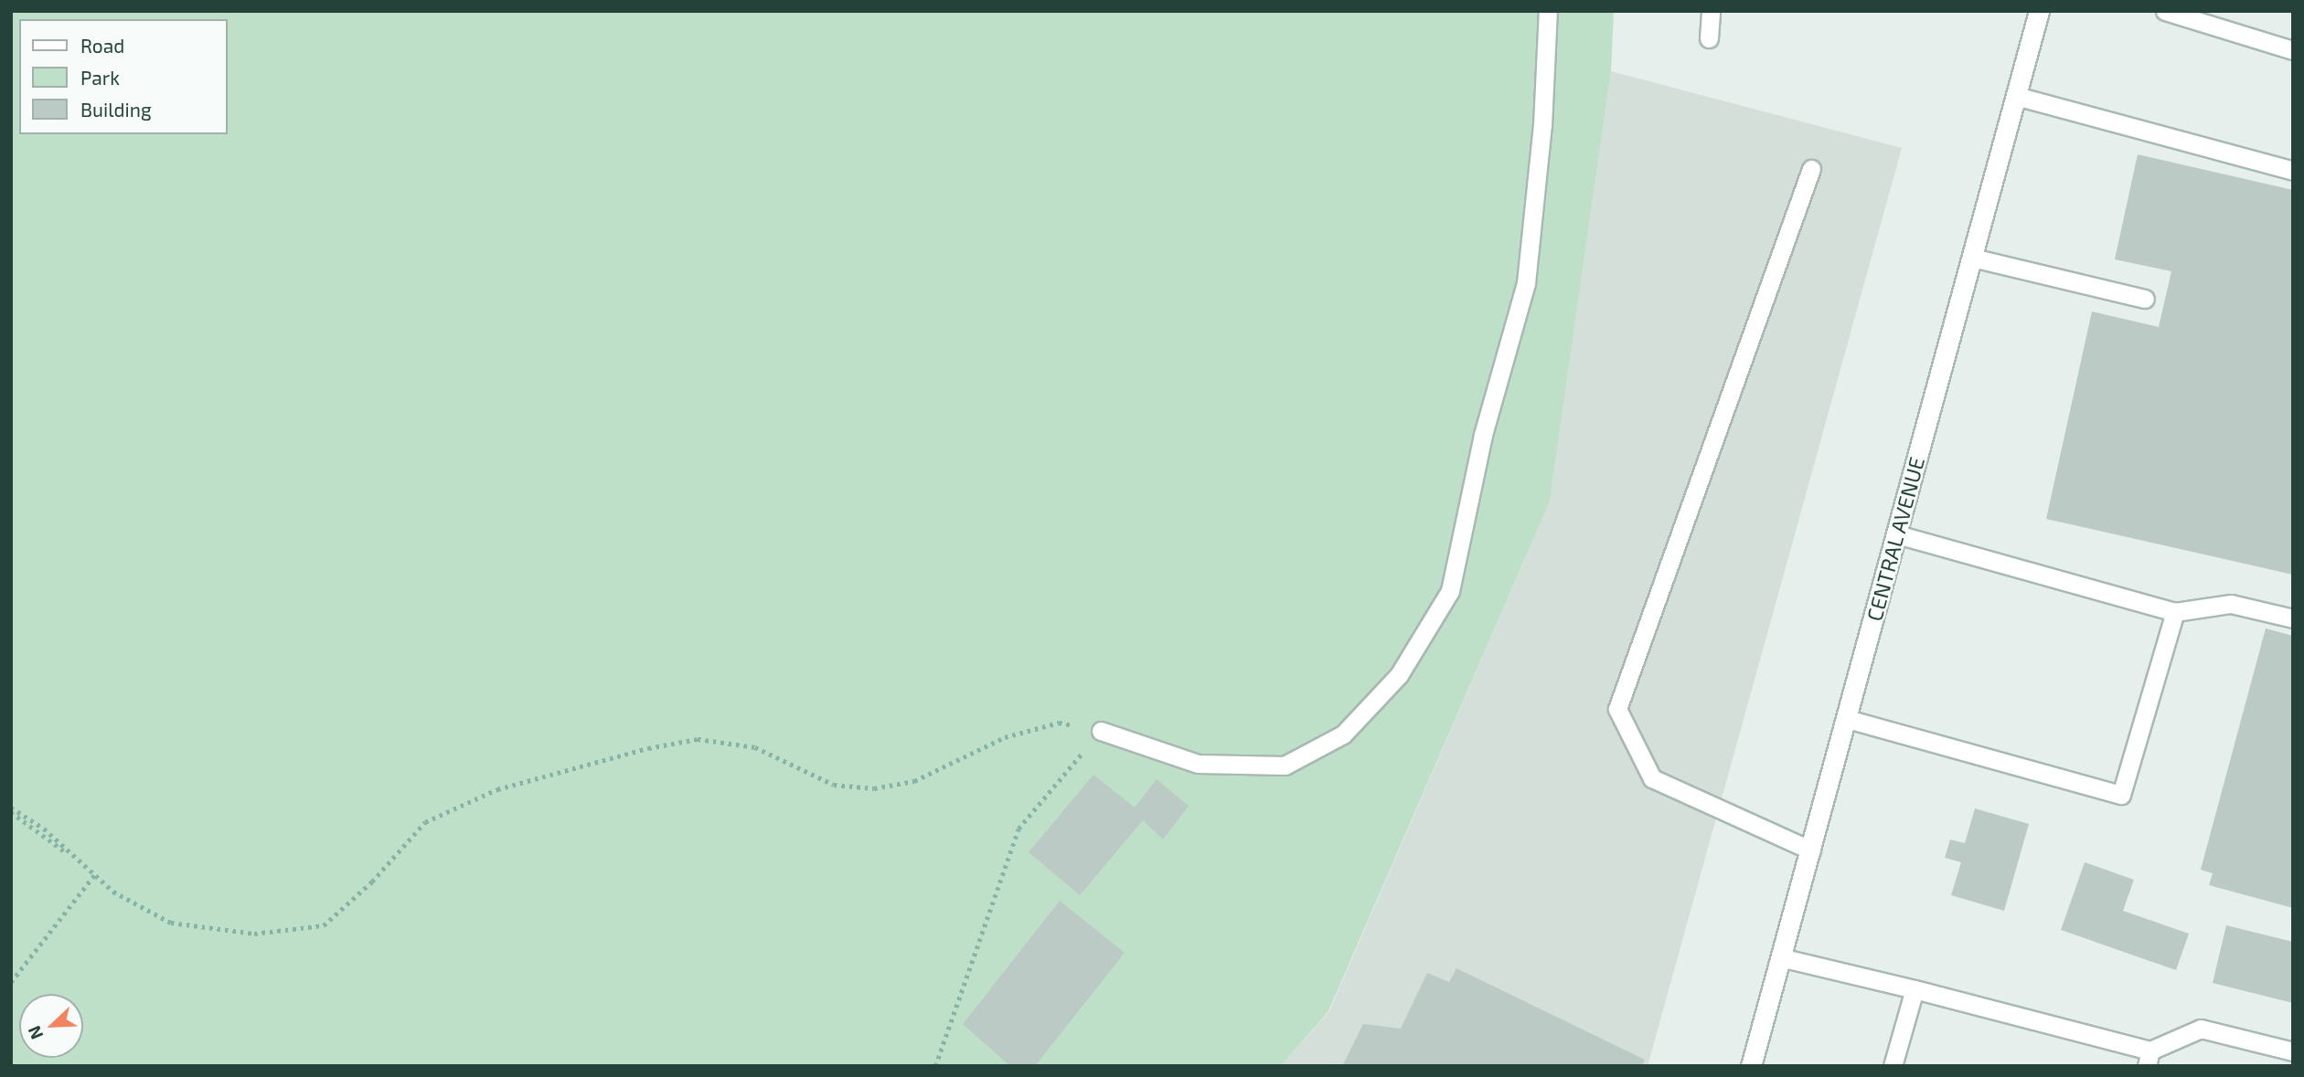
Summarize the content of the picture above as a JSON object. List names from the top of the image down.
{
  "streets": {
    "main road": ["CENTRAL AVENUE"]
  },
  "legend": ["Road", "Park", "Building"],
  "north": "bottom left"
}
